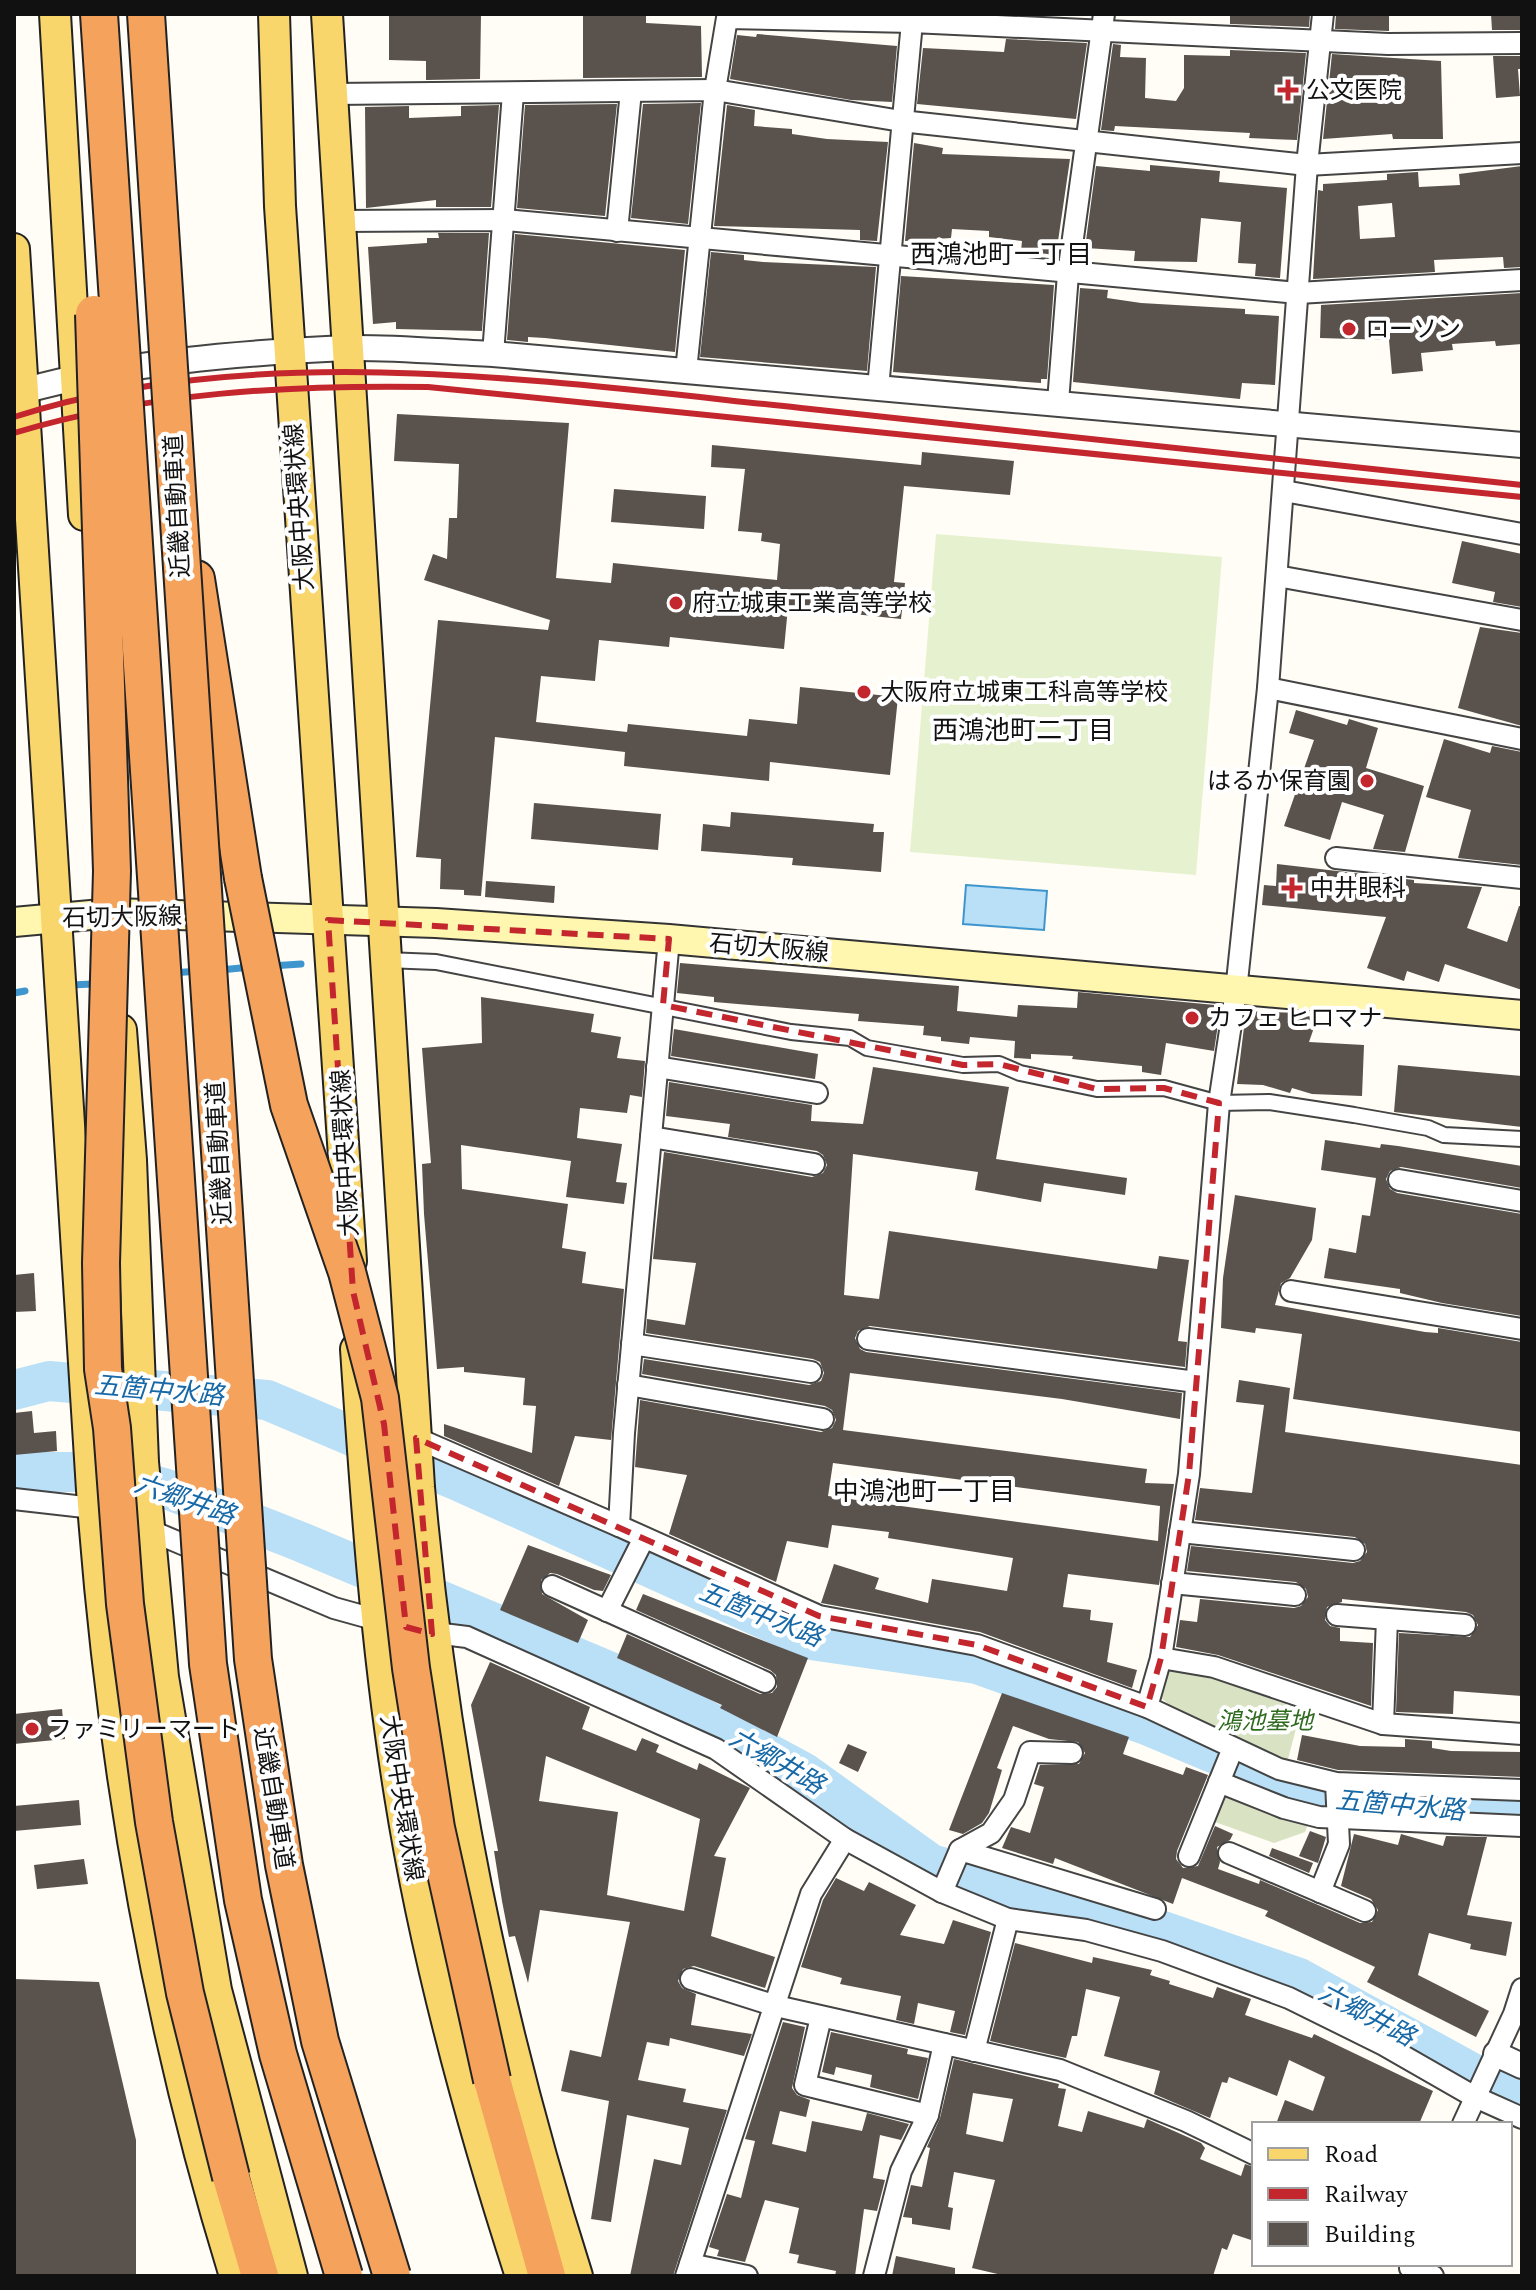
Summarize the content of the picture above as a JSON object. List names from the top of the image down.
{
  "streets": {
    "highway": ["近畿自動車道"],
    "main road": ["大阪中央環状線", "石切大阪線"]
  },
  "crossings": [
    ["大阪中央環状線", "石切大阪線"]
  ],
  "districts": ["西鴻池町一丁目", "西鴻池町二丁目", "中鴻池町一丁目"],
  "water": ["五箇中水路", "六郷井路"],
  "parks": ["鴻池墓地"],
  "places": {
    "health": ["公文医院", "中井眼科"],
    "other": [
      "ローソン",
      "府立城東工業高等学校",
      "大阪府立城東工科高等学校",
      "はるか保育園",
      "カフェ ヒロマナ",
      "ファミリーマート"
    ]
  },
  "legend": ["Road", "Railway", "Building"]
}
